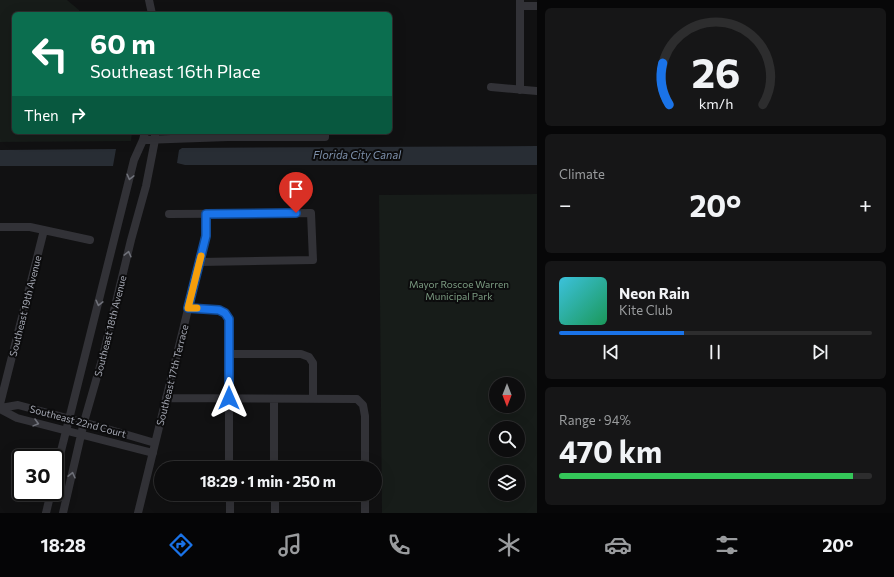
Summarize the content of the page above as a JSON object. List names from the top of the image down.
{
  "streets": {
    "street": [
      "Southeast 19th Avenue",
      "Southeast 18th Avenue",
      "Southeast 17th Terrace",
      "Southeast 22nd Court"
    ]
  },
  "crossings": [
    ["Southeast 18th Avenue", "Southeast 22nd Court"],
    ["Southeast 17th Terrace", "Southeast 22nd Court"]
  ],
  "water": ["Florida City Canal"],
  "parks": ["Mayor Roscoe Warren Municipal Park"],
  "north": "bottom",
  "page": {
    "turn": ["60 m", "Southeast 16th Place"],
    "then": "Then",
    "tile": [
      "Climate",
      ["Range · 94%", "470 km"]
    ],
    "heat": ["−", "20°", "+"],
    "song": ["Neon Rain", "Kite Club"],
    "limit": "30",
    "trip": "18:29 · 1 min · 250 m",
    "tabs": ["18:28", "20°"],
    "gauge": ["26", "km/h"]
  }
}
